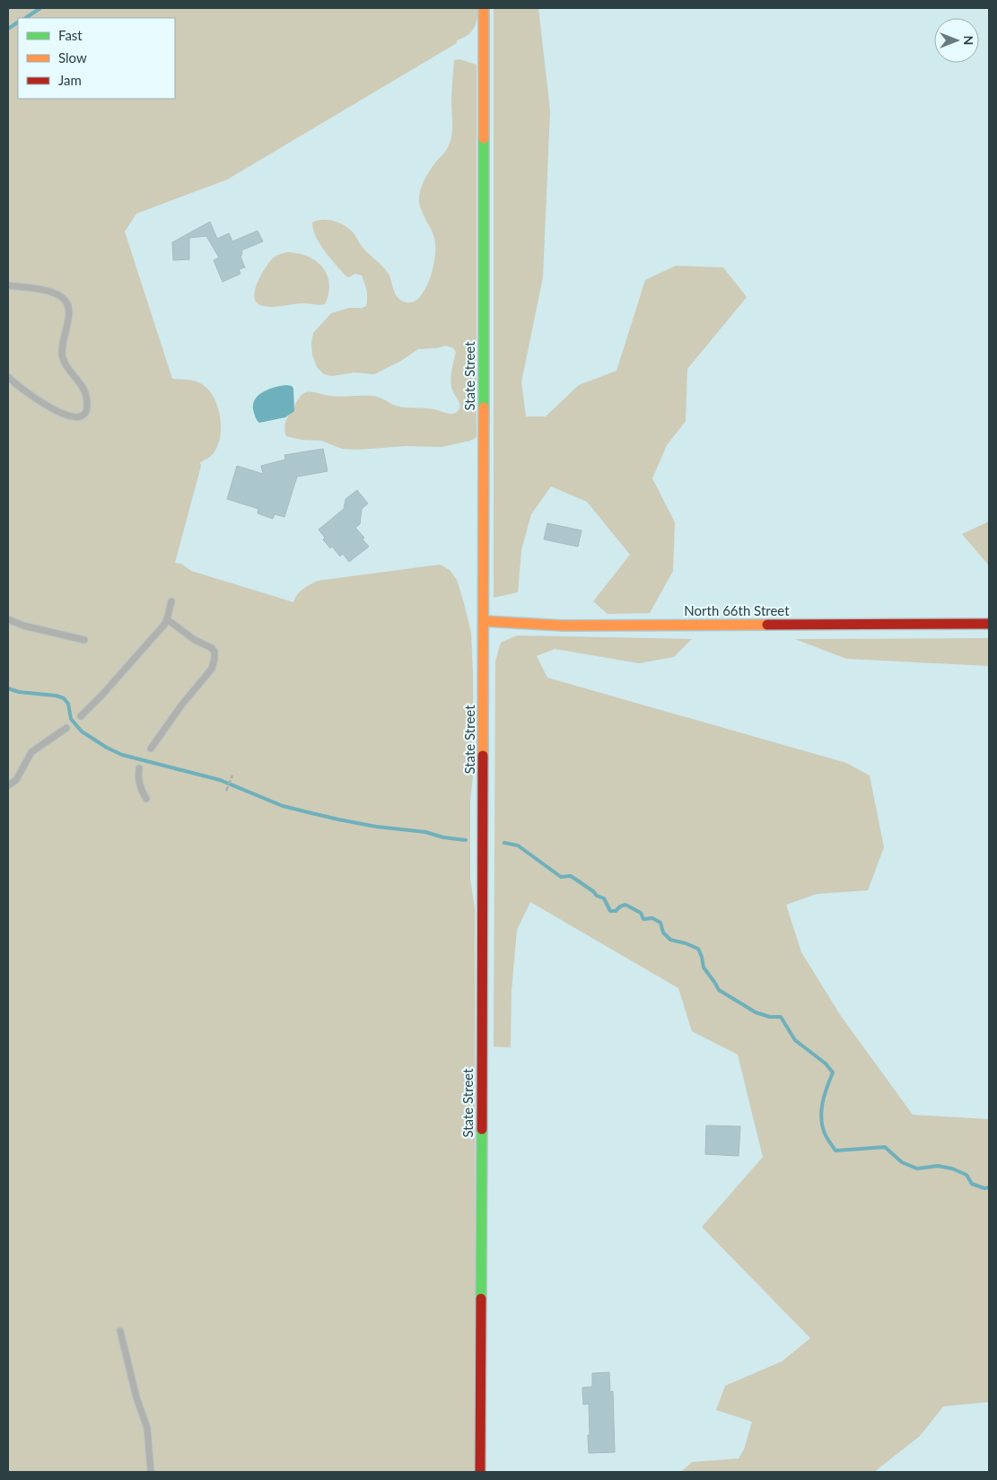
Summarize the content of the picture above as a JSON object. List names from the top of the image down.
{
  "streets": {
    "street": ["State Street", "North 66th Street"]
  },
  "crossings": [
    ["State Street", "North 66th Street"]
  ],
  "legend": ["Fast", "Slow", "Jam"],
  "north": "right"
}
